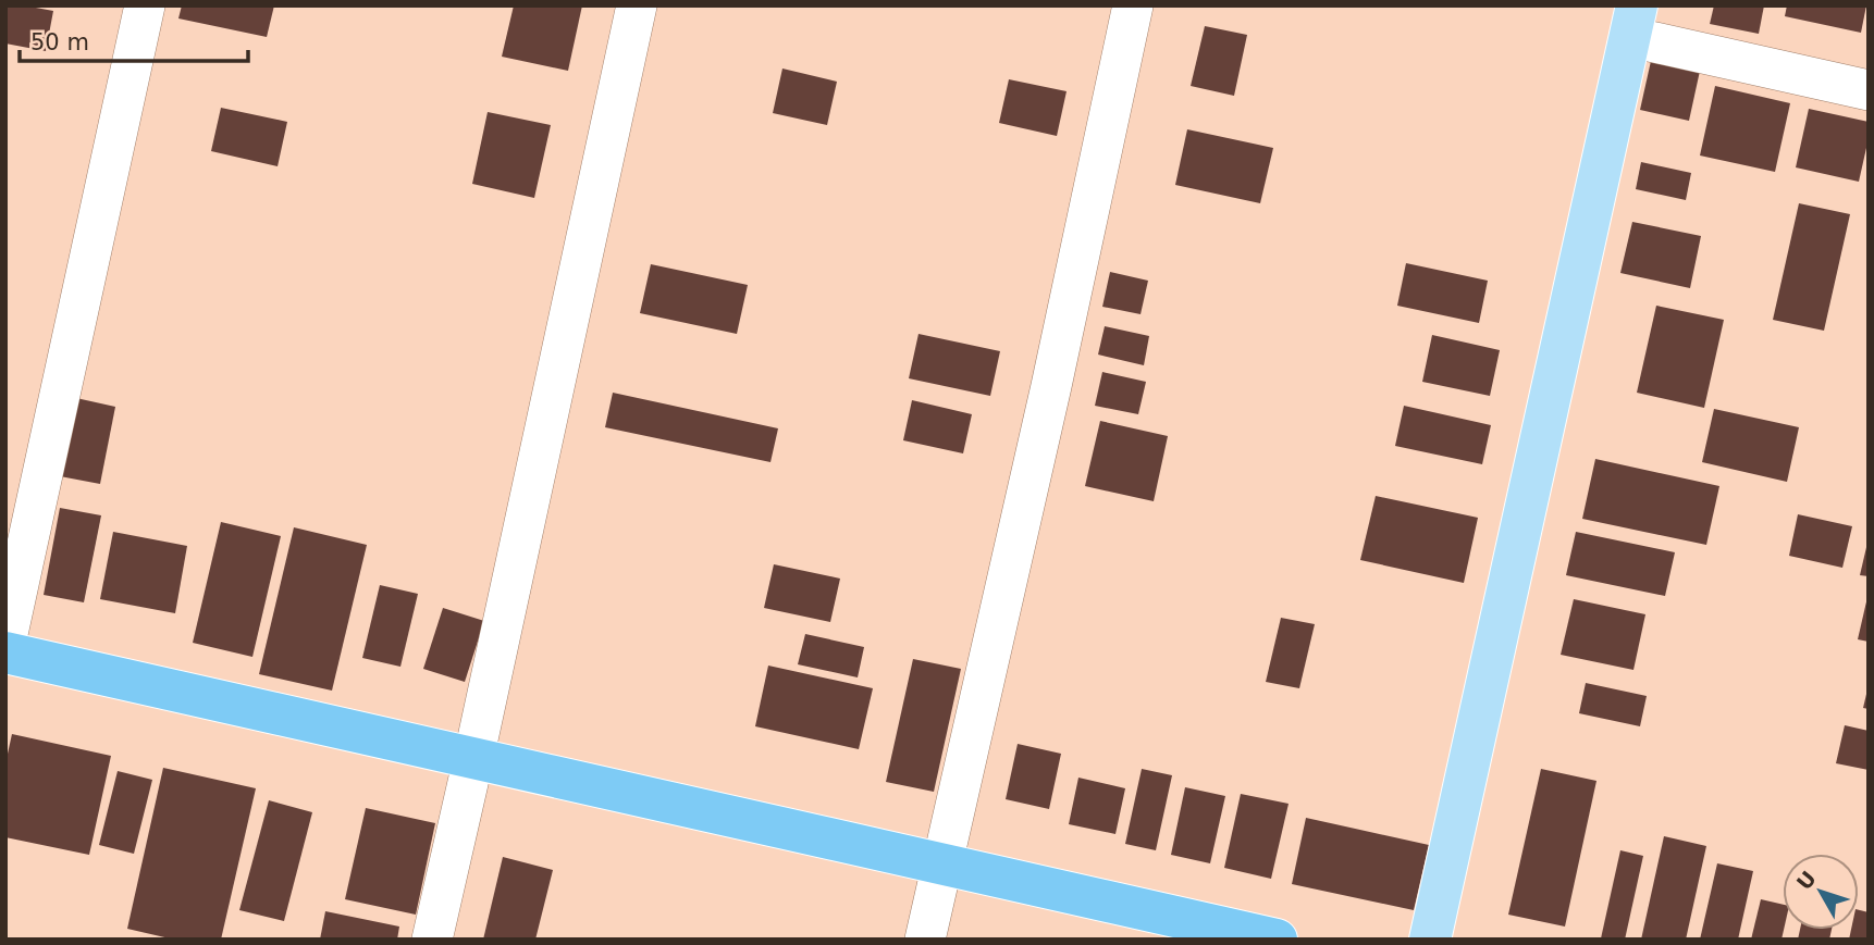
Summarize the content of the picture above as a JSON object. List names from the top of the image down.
{
  "scale_bar": "50 m",
  "north": "top left"
}
